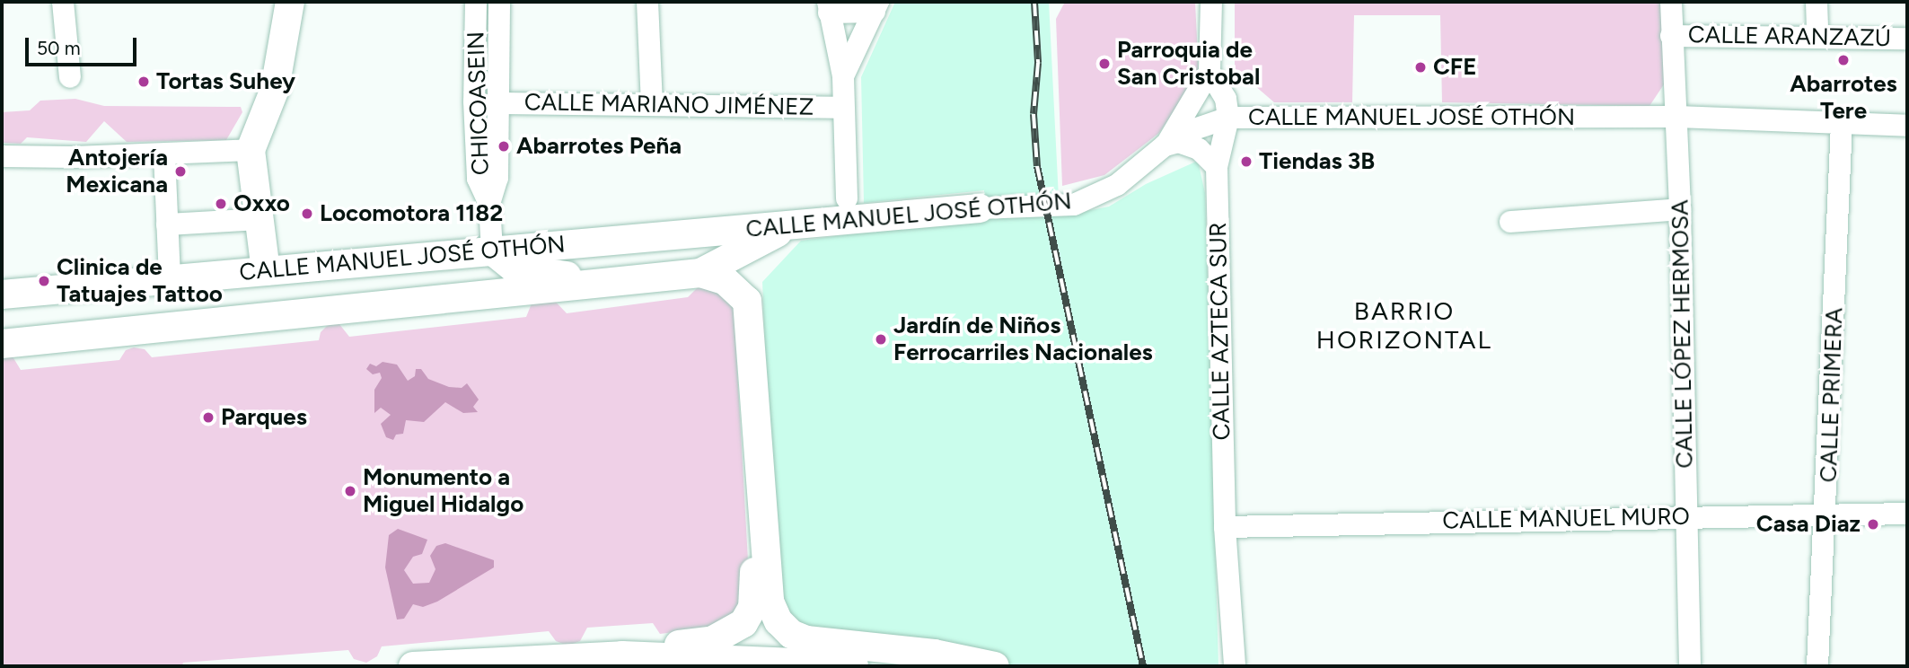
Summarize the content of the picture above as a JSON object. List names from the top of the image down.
{
  "streets": {
    "main road": ["CALLE MANUEL JOSÉ OTHÓN"],
    "street": [
      "CALLE ARANZAZÚ",
      "CHICOASEIN",
      "CALLE MARIANO JIMÉNEZ",
      "CALLE AZTECA SUR",
      "CALLE LÓPEZ HERMOSA",
      "CALLE PRIMERA",
      "CALLE MANUEL MURO"
    ]
  },
  "crossings": [
    ["CALLE ARANZAZÚ", "CALLE LÓPEZ HERMOSA"],
    ["CHICOASEIN", "CALLE MARIANO JIMÉNEZ"],
    ["CHICOASEIN", "CALLE MANUEL JOSÉ OTHÓN"],
    ["CALLE MANUEL JOSÉ OTHÓN", "CALLE AZTECA SUR"],
    ["CALLE MANUEL JOSÉ OTHÓN", "CALLE LÓPEZ HERMOSA"],
    ["CALLE MANUEL JOSÉ OTHÓN", "CALLE PRIMERA"],
    ["CALLE AZTECA SUR", "CALLE MANUEL MURO"],
    ["CALLE LÓPEZ HERMOSA", "CALLE MANUEL MURO"],
    ["CALLE PRIMERA", "CALLE MANUEL MURO"]
  ],
  "districts": ["BARRIO HORIZONTAL"],
  "places": [
    "Abarrotes Tere",
    "Parroquia de San Cristobal",
    "CFE",
    "Tortas Suhey",
    "Abarrotes Peña",
    "Tiendas 3B",
    "Antojería Mexicana",
    "Oxxo",
    "Locomotora 1182",
    "Clinica de Tatuajes Tattoo",
    "Jardín de Niños Ferrocarriles Nacionales",
    "Parques",
    "Monumento a Miguel Hidalgo",
    "Casa Diaz"
  ],
  "scale_bar": "50 m"
}
